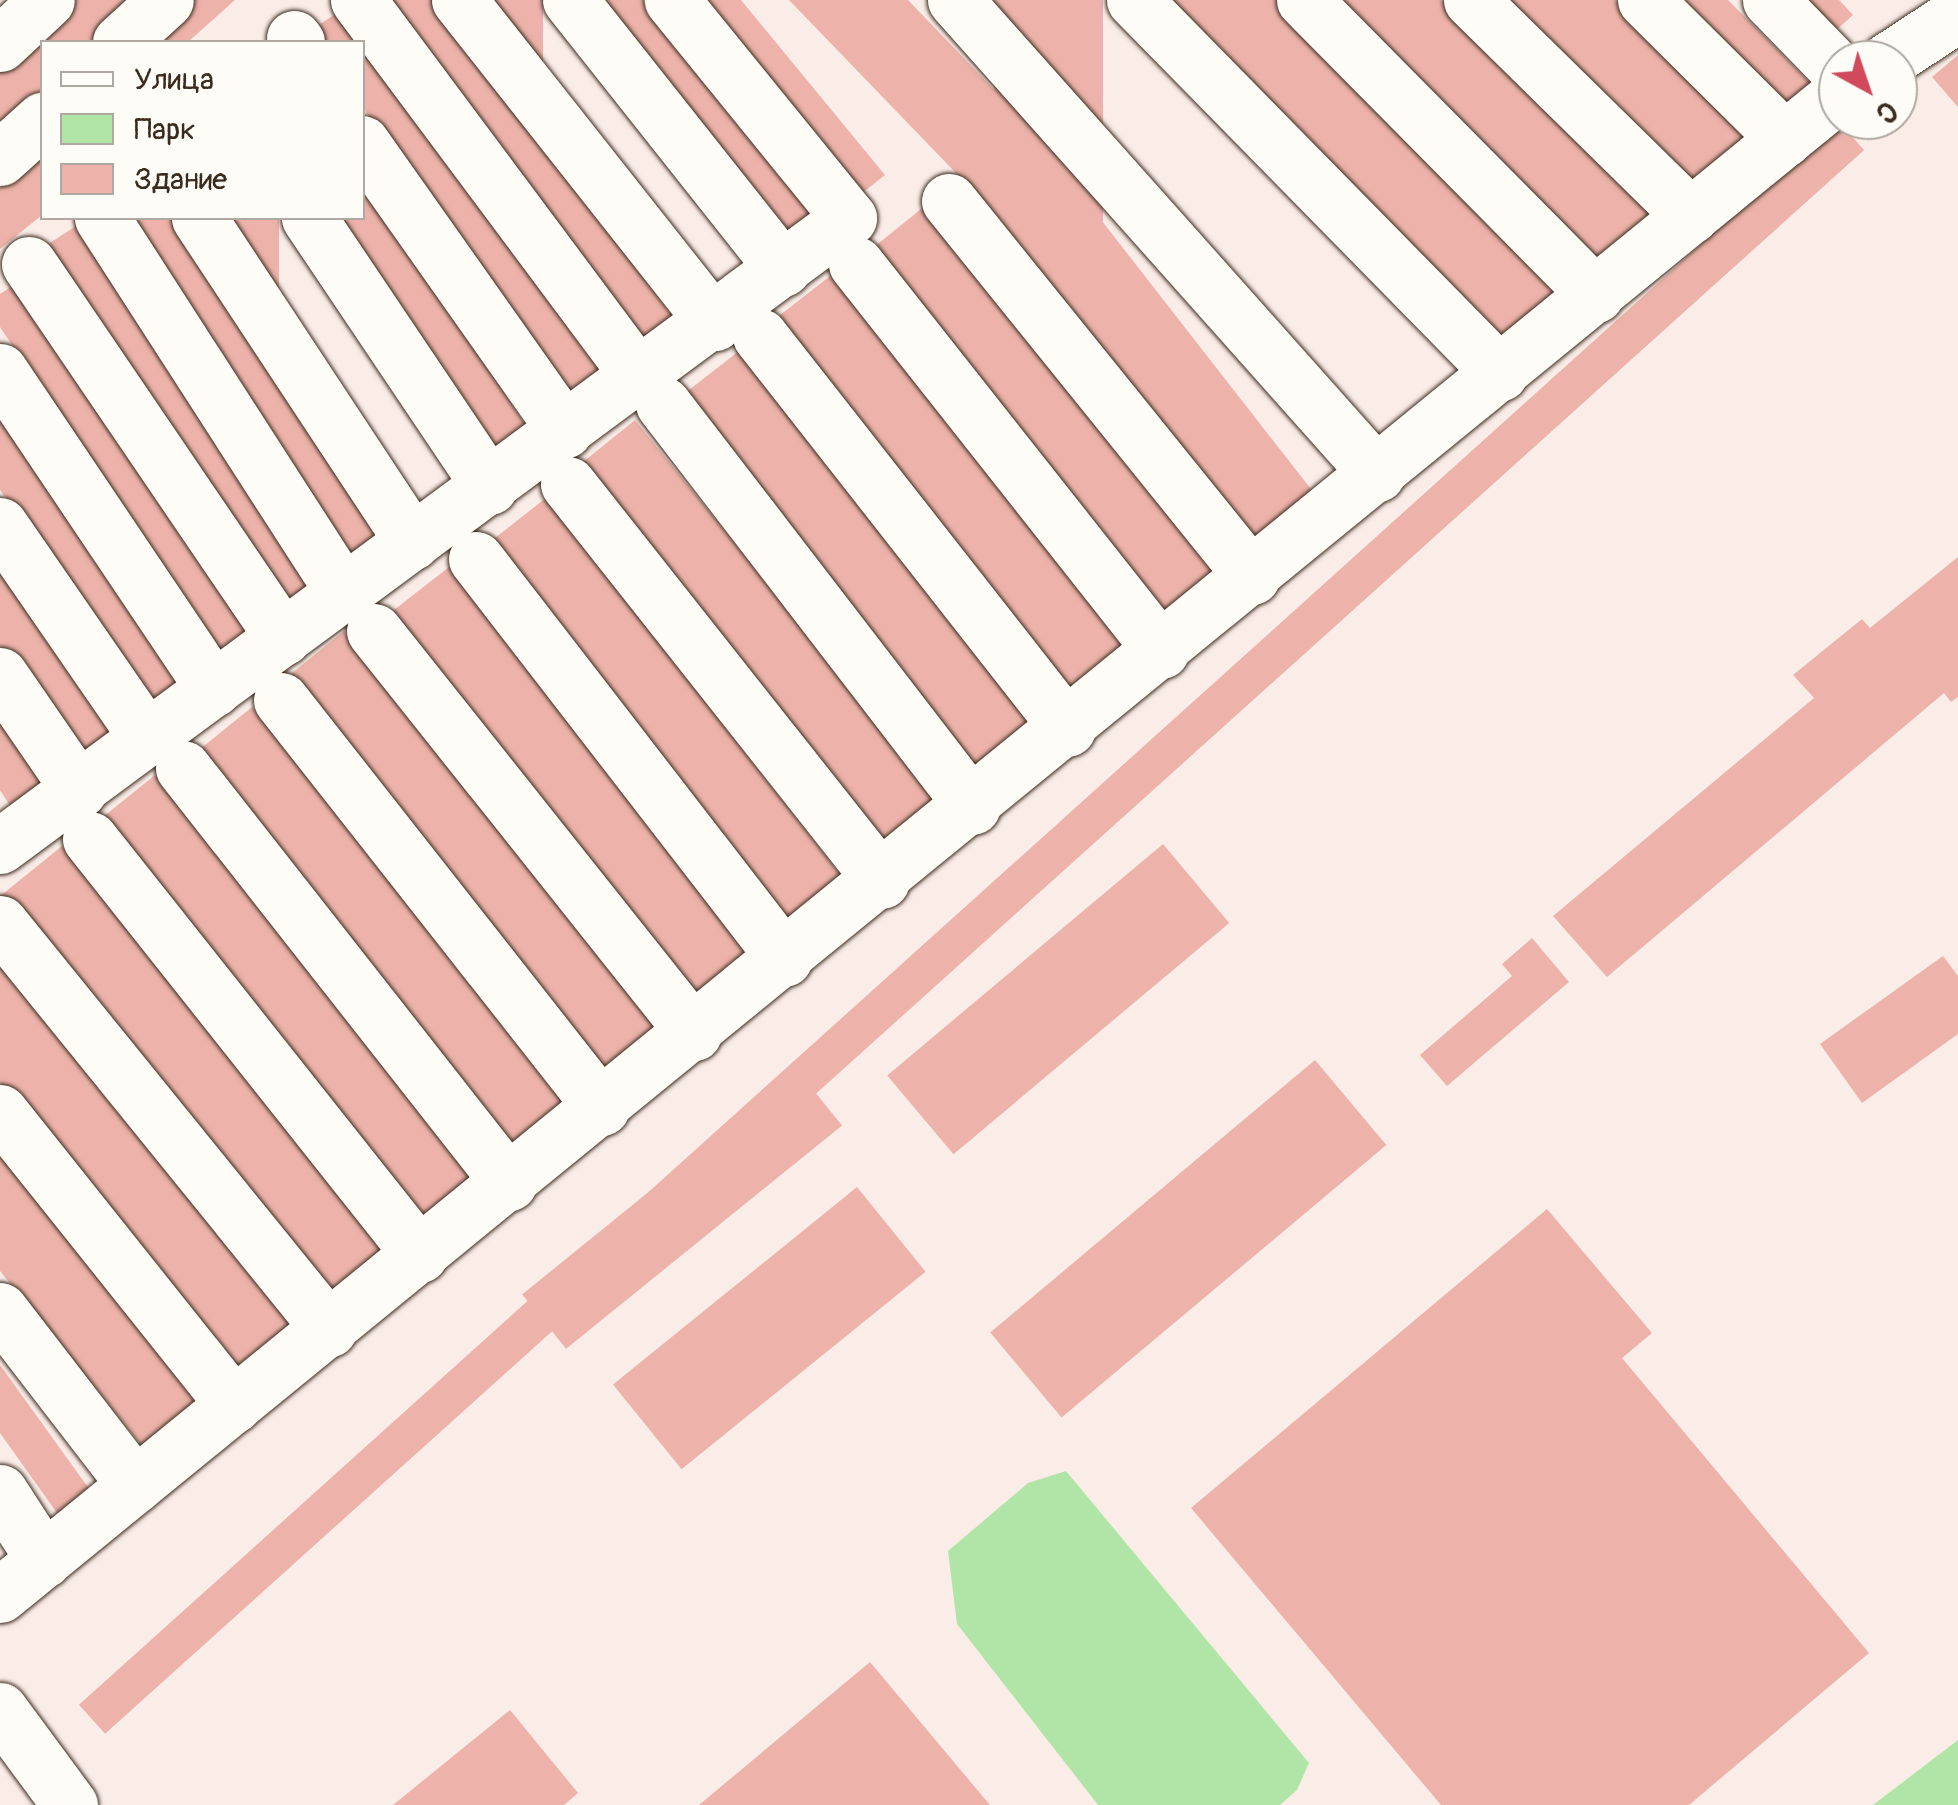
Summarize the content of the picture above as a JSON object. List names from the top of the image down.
{
  "legend": ["Улица", "Парк", "Здание"],
  "north": "bottom right"
}
